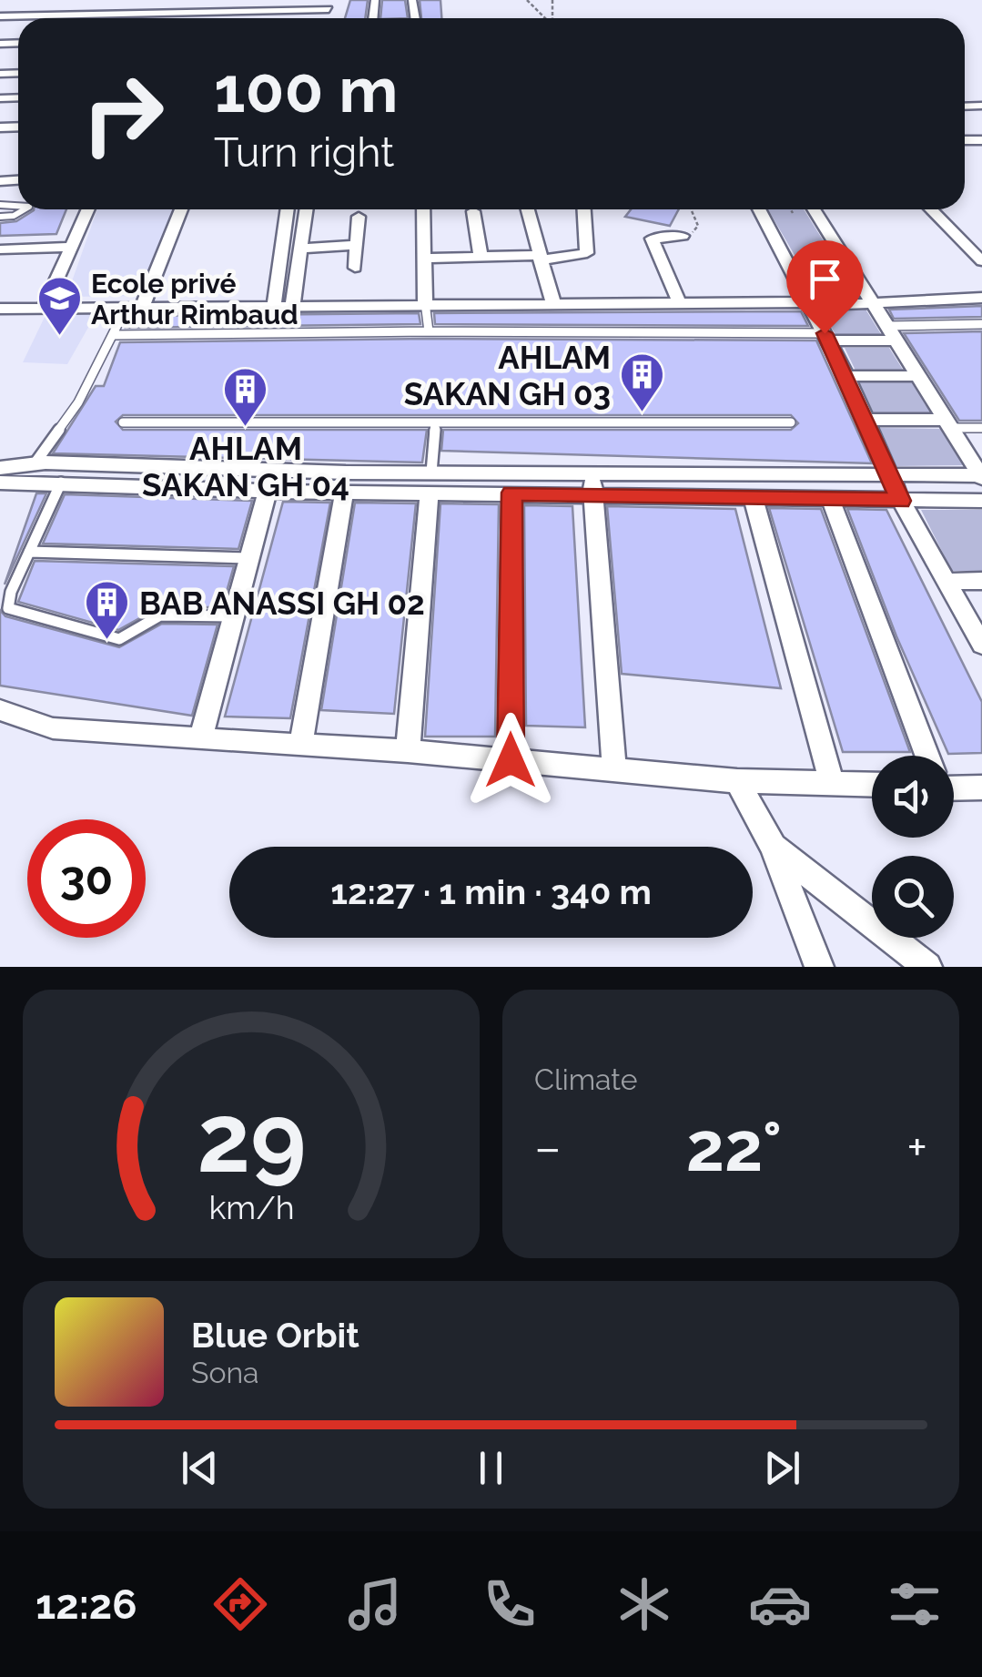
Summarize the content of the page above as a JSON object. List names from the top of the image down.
{
  "places": {
    "school or university": ["Ecole privé Arthur Rimbaud"],
    "building": ["AHLAM SAKAN GH 03", "AHLAM SAKAN GH 04", "BAB ANASSI GH 02"]
  },
  "page": {
    "turn": ["100 m", "Turn right"],
    "limit": "30",
    "trip": "12:27 · 1 min · 340 m",
    "tile": "Climate",
    "heat": ["−", "22°", "+"],
    "song": ["Blue Orbit", "Sona"],
    "tabs": "12:26",
    "gauge": ["29", "km/h"]
  }
}
